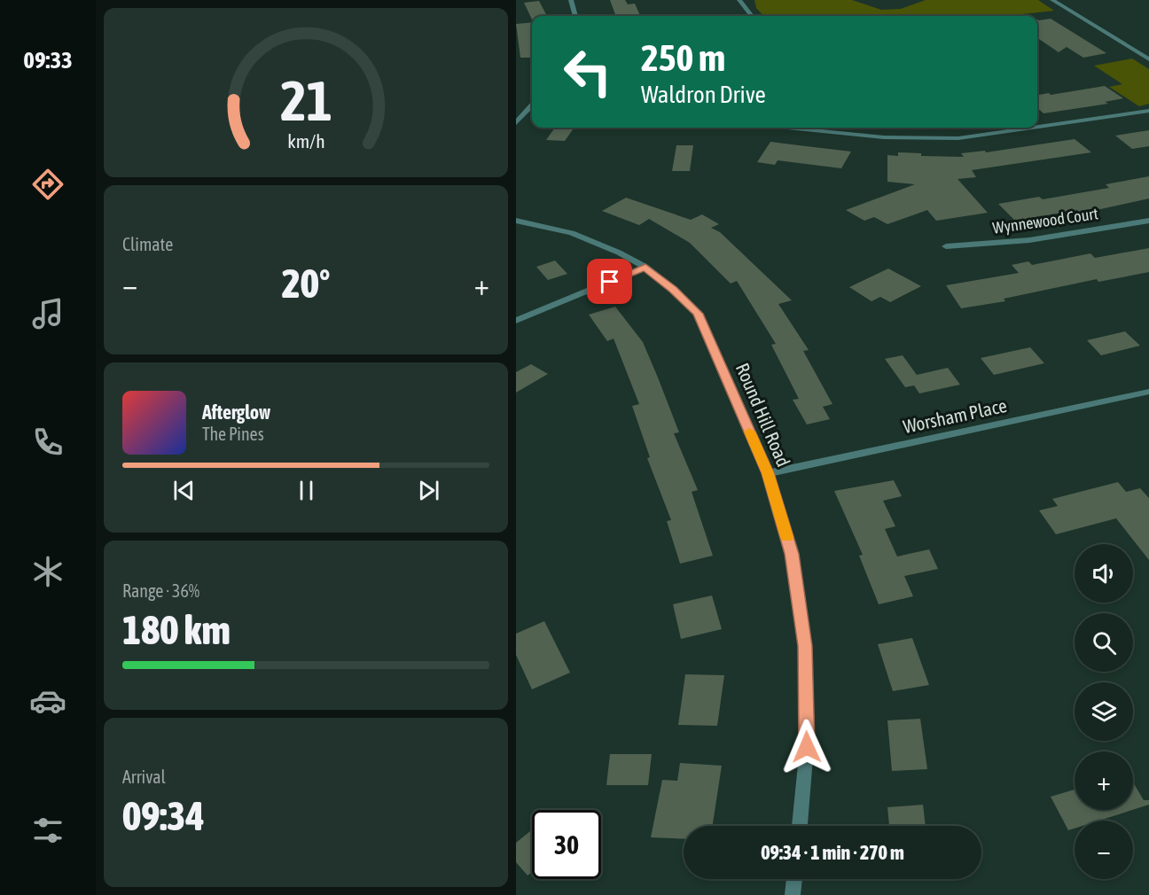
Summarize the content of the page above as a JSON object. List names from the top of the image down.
{
  "streets": {
    "street": ["Wynnewood Court", "Round Hill Road", "Worsham Place"]
  },
  "crossings": [
    ["Round Hill Road", "Worsham Place"]
  ],
  "page": {
    "tabs": "09:33",
    "turn": ["250 m", "Waldron Drive"],
    "tile": [
      "Climate",
      ["Range · 36%", "180 km"],
      ["Arrival", "09:34"]
    ],
    "heat": ["−", "20°", "+"],
    "song": ["Afterglow", "The Pines"],
    "map_buttons": ["+", "−"],
    "limit": "30",
    "trip": "09:34 · 1 min · 270 m",
    "gauge": ["21", "km/h"]
  }
}
